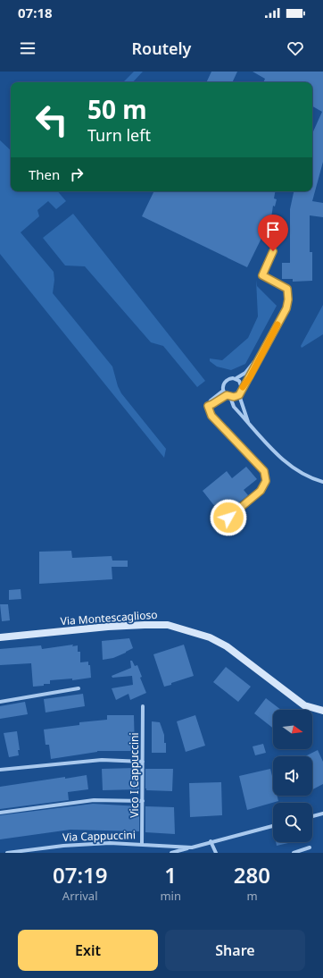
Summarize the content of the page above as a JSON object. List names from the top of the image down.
{
  "streets": {
    "main road": ["Via Montescaglioso"],
    "street": ["Vico I Cappuccini", "Via Cappuccini"]
  },
  "crossings": [
    ["Vico I Cappuccini", "Via Cappuccini"]
  ],
  "north": "right",
  "page": {
    "status": "07:18",
    "header": "Routely",
    "turn": ["50 m", "Turn left"],
    "then": "Then",
    "eta": [
      "07:19",
      "Arrival",
      "1",
      "min",
      "280",
      "m"
    ],
    "buttons": ["Exit", "Share"]
  }
}
